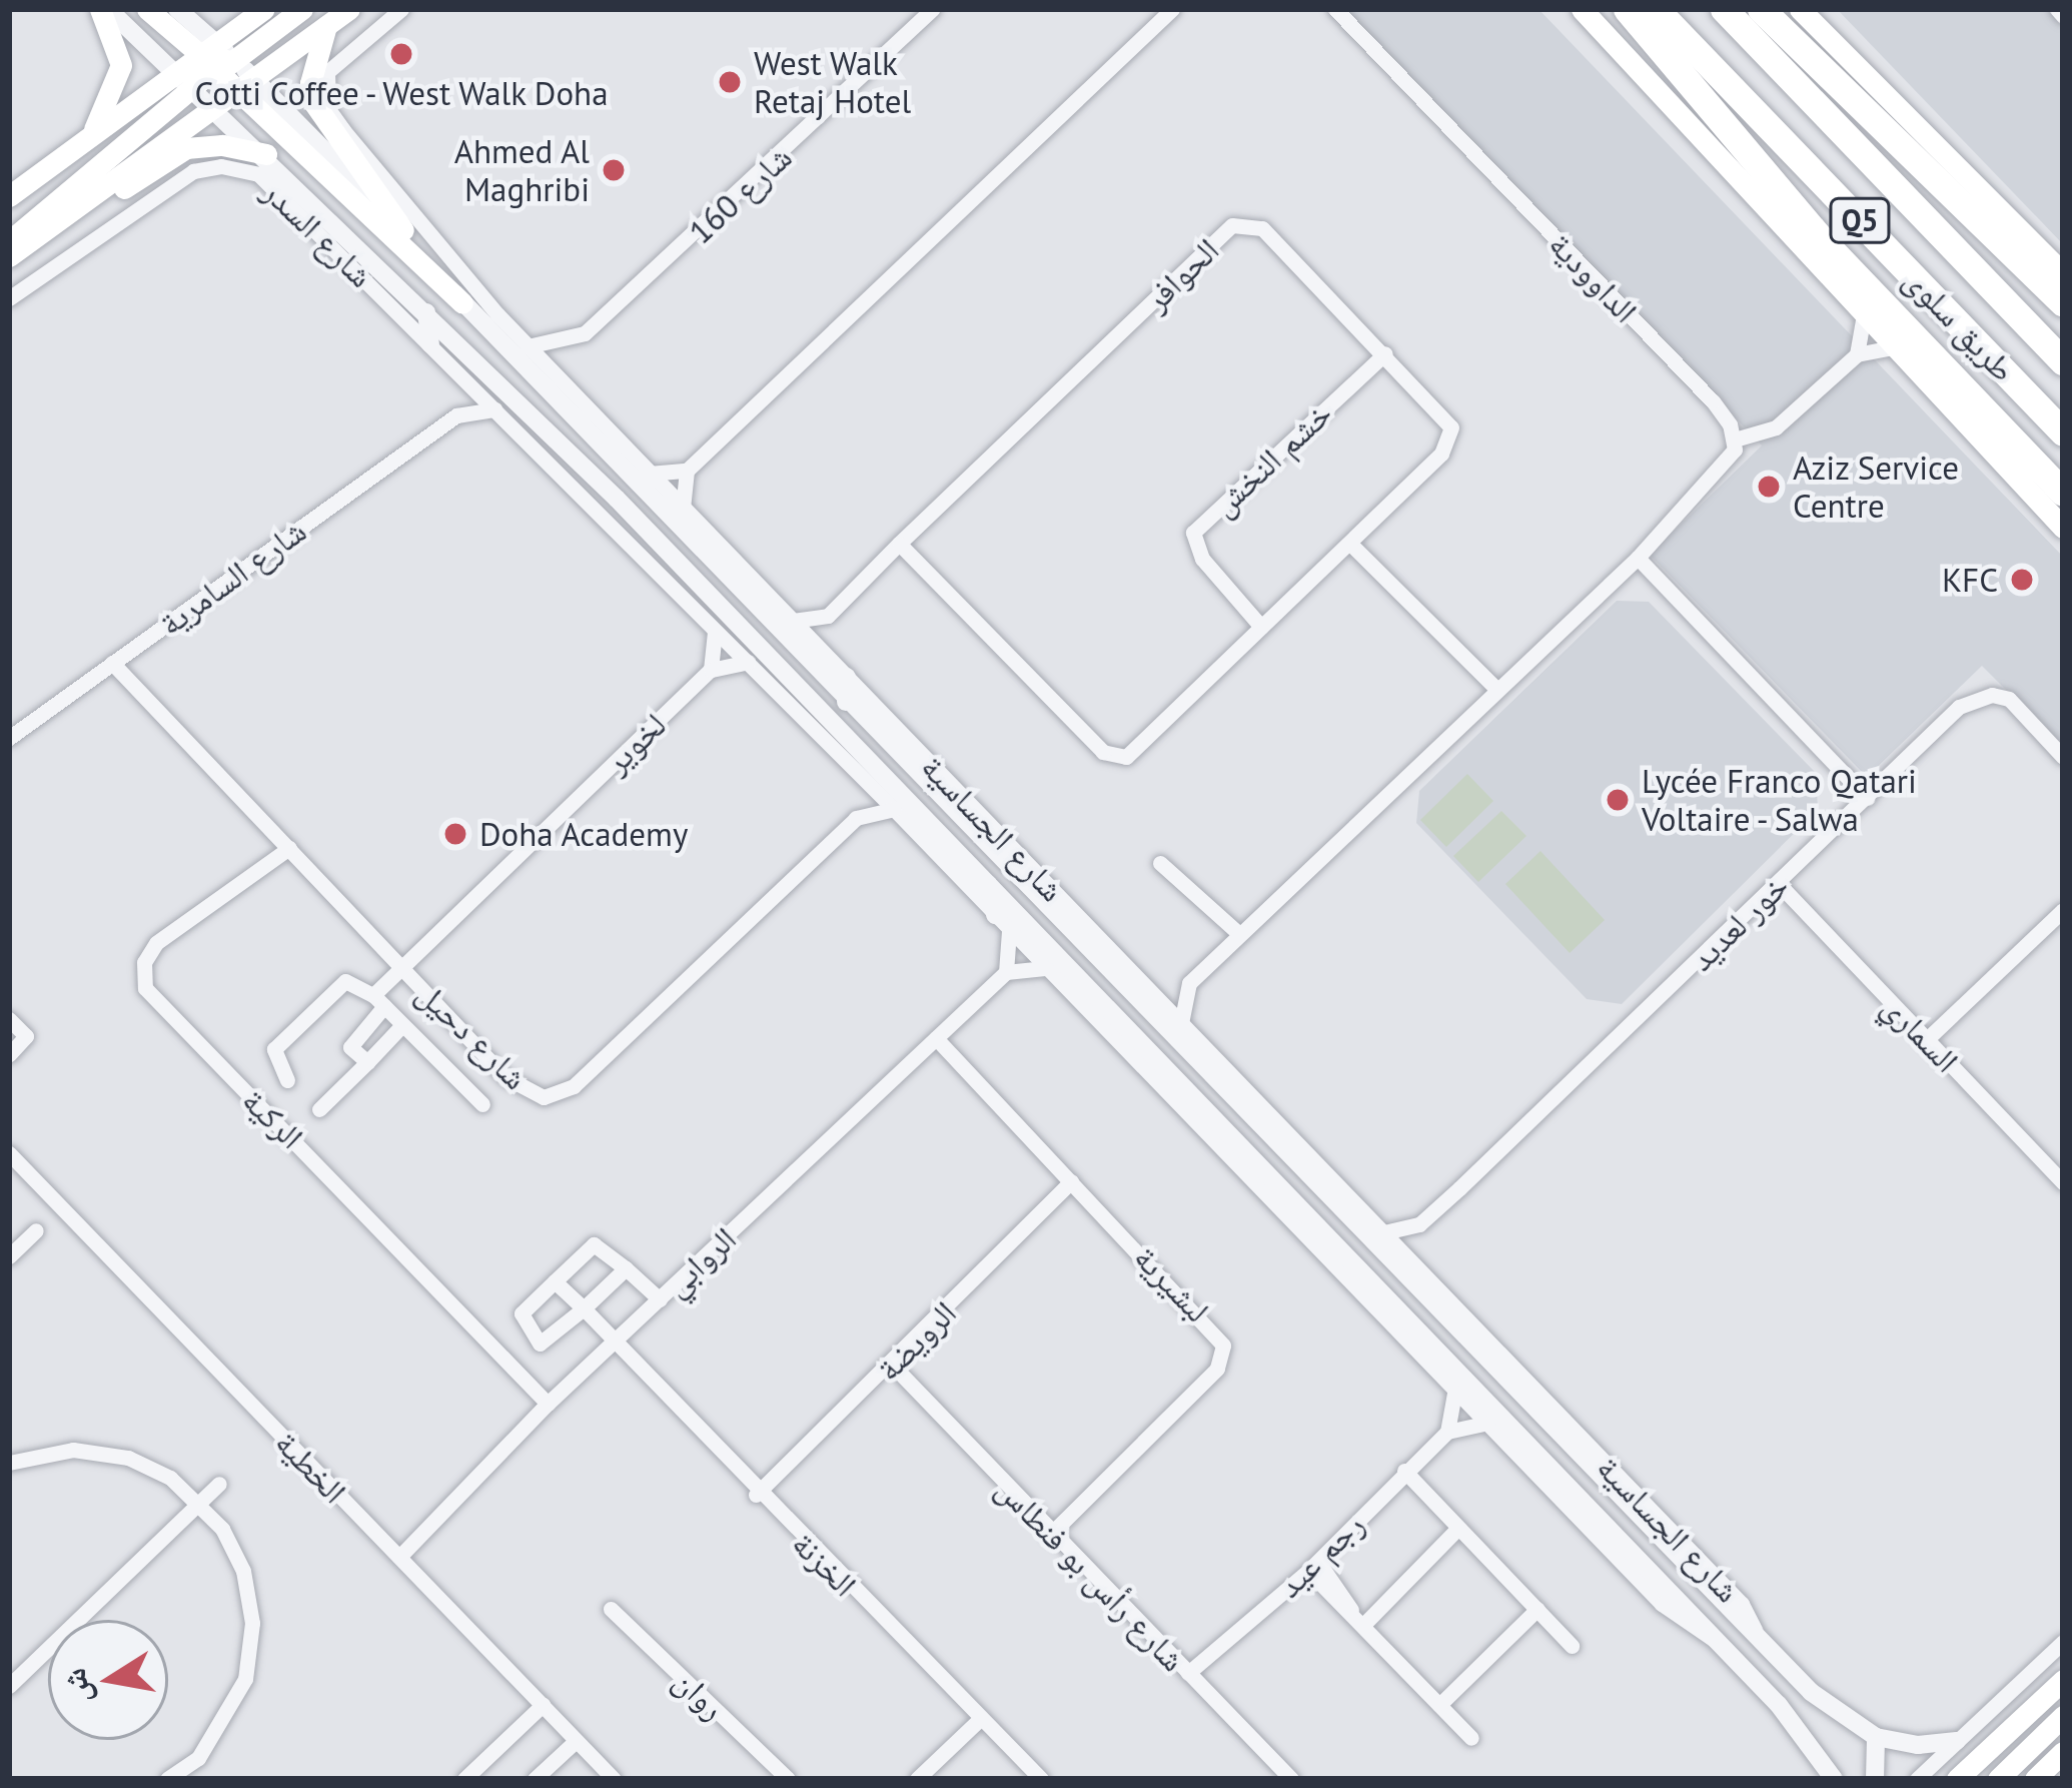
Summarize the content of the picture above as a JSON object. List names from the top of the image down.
{
  "streets": {
    "highway": ["Q5", "طريق سلوى"],
    "street": [
      "شارع 160",
      "شارع السدر",
      "الحوافر",
      "الداوودية",
      "خشم النخش",
      "شارع السامرية",
      "لخوير",
      "شارع الجساسية",
      "خور لعديد",
      "السماري",
      "شارع دحيل",
      "الركية",
      "الروابي",
      "لبشيرية",
      "الرويضة",
      "الخطية",
      "رجم عيد",
      "الخزنة",
      "شارع رأس بو فنطاس",
      "روان"
    ]
  },
  "crossings": [
    ["شارع 160", "شارع الجساسية"],
    ["شارع السدر", "شارع الجساسية"],
    ["الحوافر", "خشم النخش"],
    ["شارع السامرية", "شارع الجساسية"],
    ["شارع السامرية", "شارع دحيل"],
    ["لخوير", "شارع دحيل"],
    ["شارع الجساسية", "شارع دحيل"],
    ["شارع الجساسية", "رجم عيد"],
    ["خور لعديد", "السماري"],
    ["شارع دحيل", "الركية"],
    ["الركية", "الروابي"],
    ["الروابي", "لبشيرية"],
    ["الروابي", "الخطية"],
    ["الروابي", "الخزنة"],
    ["لبشيرية", "الرويضة"],
    ["لبشيرية", "شارع رأس بو فنطاس"],
    ["الرويضة", "الخزنة"],
    ["الرويضة", "شارع رأس بو فنطاس"],
    ["رجم عيد", "شارع رأس بو فنطاس"]
  ],
  "places": [
    "Cotti Coffee - West Walk Doha",
    "West Walk Retaj Hotel",
    "Ahmed Al Maghribi",
    "Aziz Service Centre",
    "KFC",
    "Lycée Franco Qatari Voltaire - Salwa",
    "Doha Academy"
  ],
  "north": "left"
}
